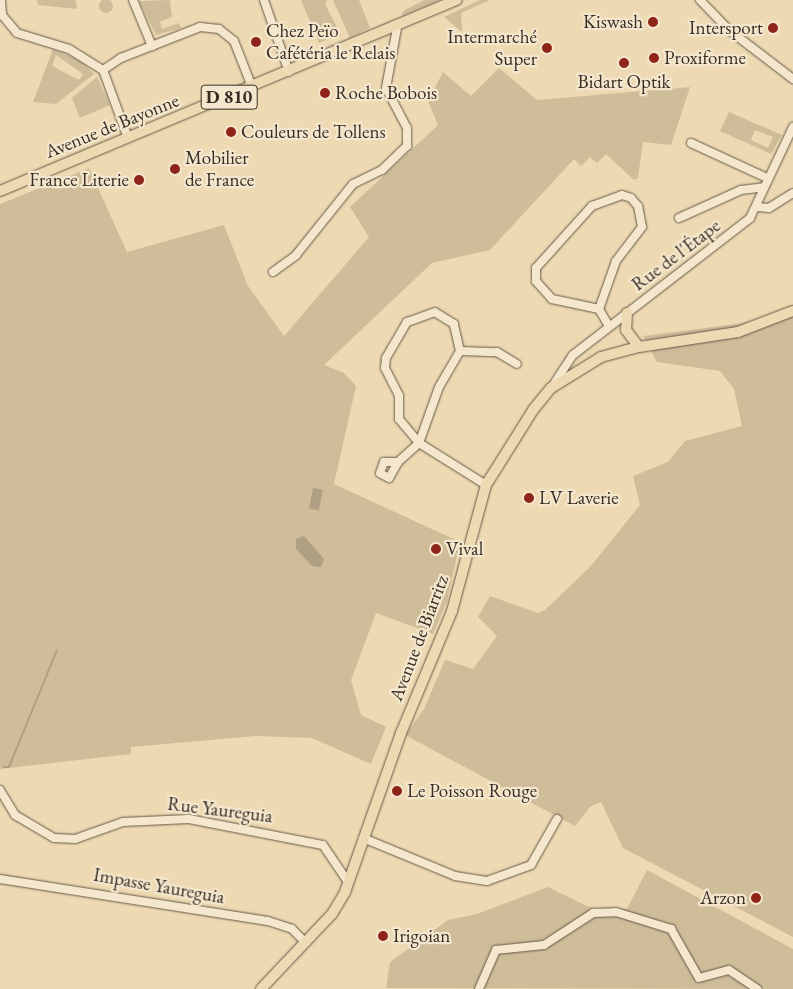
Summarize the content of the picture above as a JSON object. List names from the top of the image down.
{
  "streets": {
    "main road": ["D 810", "Avenue de Bayonne", "Avenue de Biarritz"],
    "street": ["Rue de l'Étape", "Rue Yaureguia", "Impasse Yaureguia"]
  },
  "crossings": [
    ["Rue de l'Étape", "Avenue de Biarritz"],
    ["Avenue de Biarritz", "Rue Yaureguia"],
    ["Avenue de Biarritz", "Impasse Yaureguia"]
  ],
  "places": [
    "Kiswash",
    "Intersport",
    "Chez Peïo Cafétéria le Relais",
    "Intermarché Super",
    "Proxiforme",
    "Bidart Optik",
    "Roche Bobois",
    "Couleurs de Tollens",
    "Mobilier de France",
    "France Literie",
    "LV Laverie",
    "Vival",
    "Le Poisson Rouge",
    "Arzon",
    "Irigoian"
  ]
}
